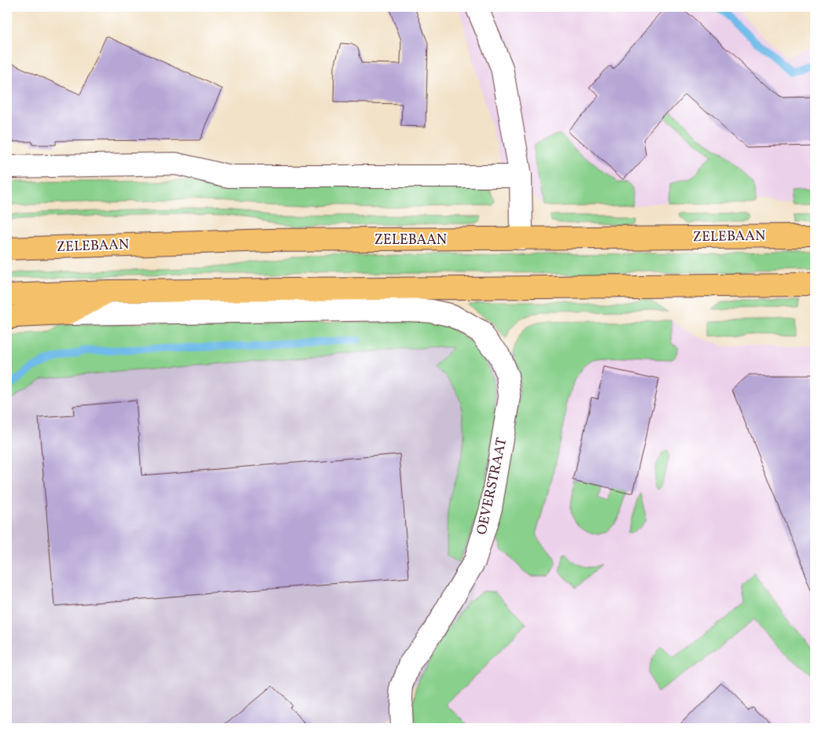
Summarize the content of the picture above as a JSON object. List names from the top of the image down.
{
  "streets": {
    "main road": ["ZELEBAAN"],
    "street": ["OEVERSTRAAT"]
  }
}
